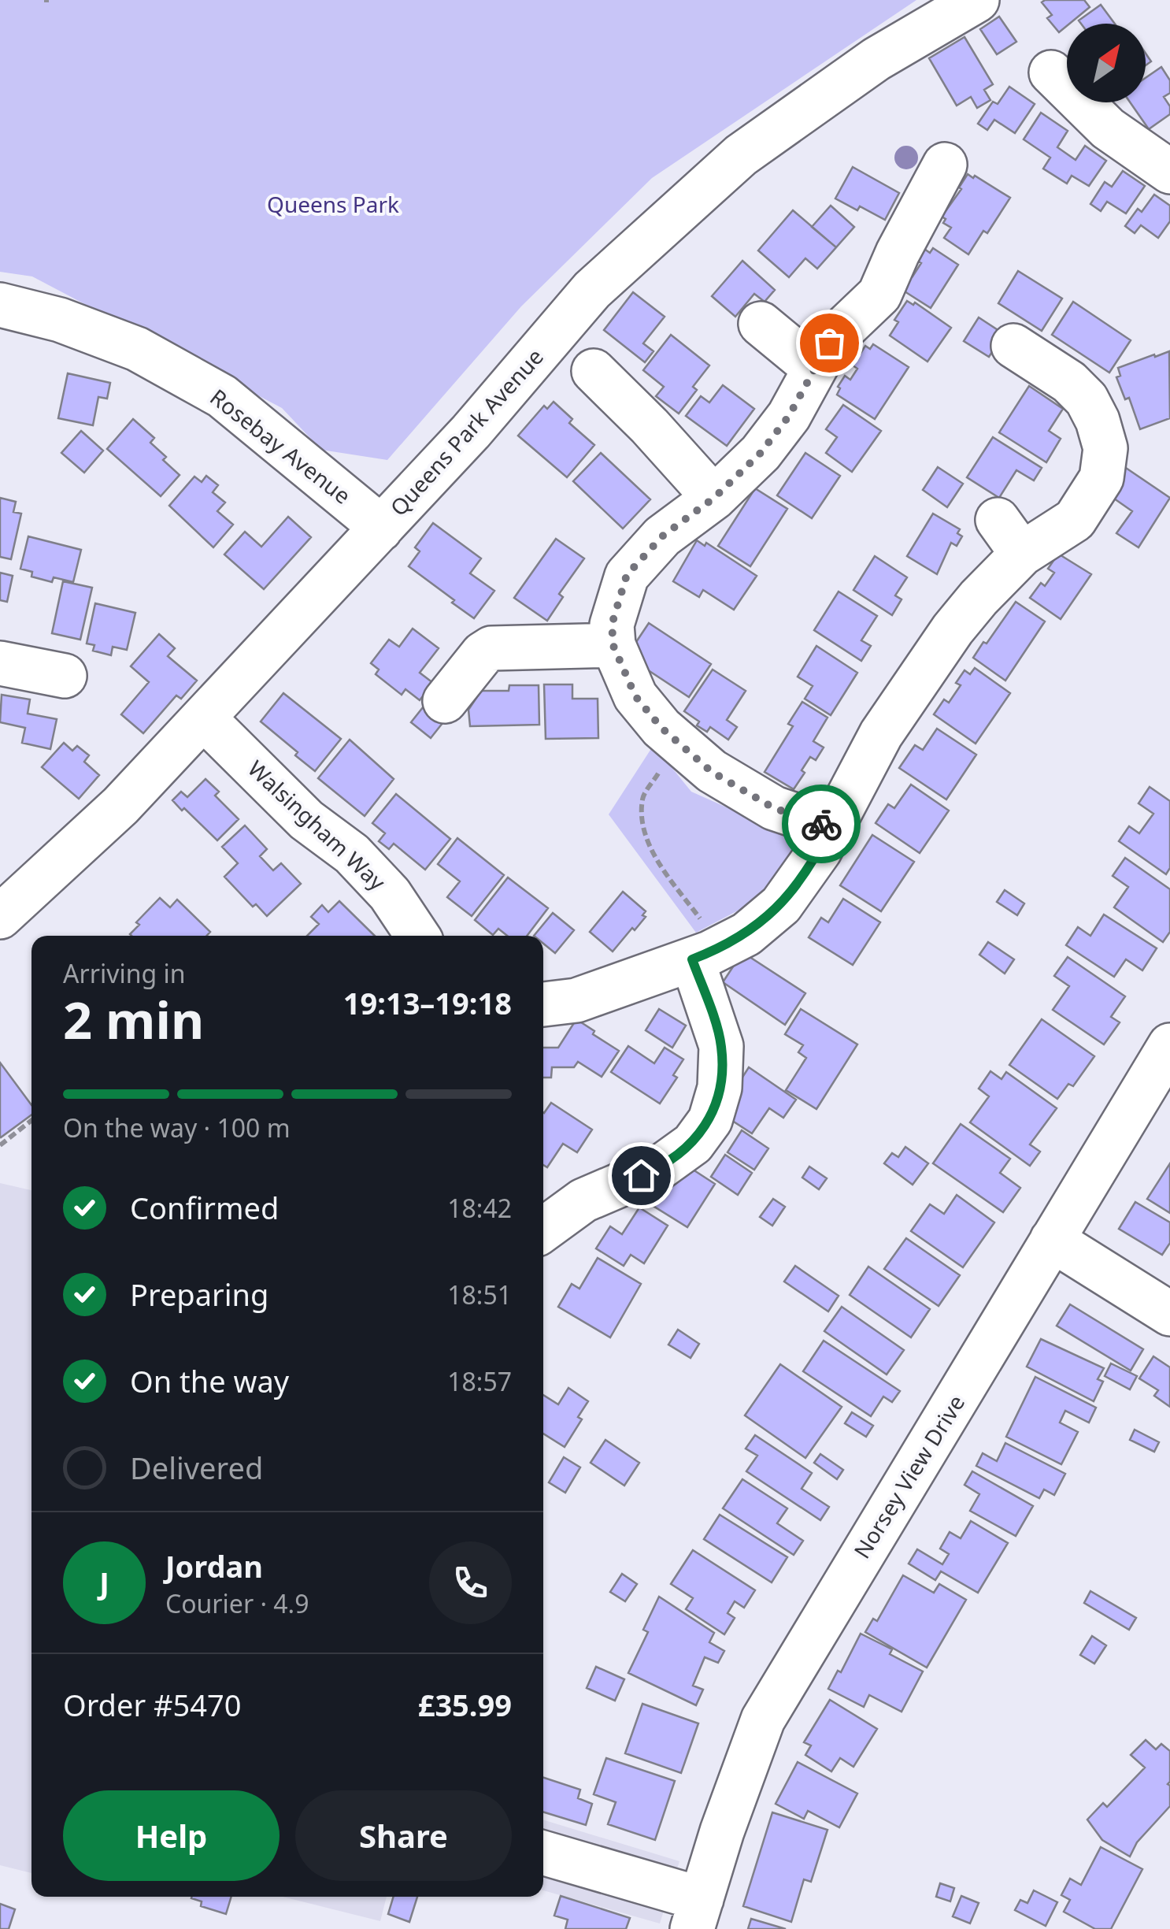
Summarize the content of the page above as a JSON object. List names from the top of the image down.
{
  "streets": {
    "street": [
      "Queens Park Avenue",
      "Rosebay Avenue",
      "Walsingham Way",
      "Norsey View Drive"
    ]
  },
  "crossings": [
    ["Queens Park Avenue", "Rosebay Avenue"],
    ["Queens Park Avenue", "Walsingham Way"]
  ],
  "parks": ["Queens Park"],
  "north": "top right",
  "page": {
    "heading": ["2 min", "Arriving in", "19:13–19:18"],
    "panel": [
      "Jordan",
      "Courier · 4.9",
      "Order #5470",
      "£35.99"
    ],
    "bar": "On the way · 100 m",
    "list": [
      ["Confirmed", "18:42"],
      ["Preparing", "18:51"],
      ["On the way", "18:57"],
      "Delivered"
    ],
    "round": "J",
    "buttons": ["Help", "Share"]
  }
}
